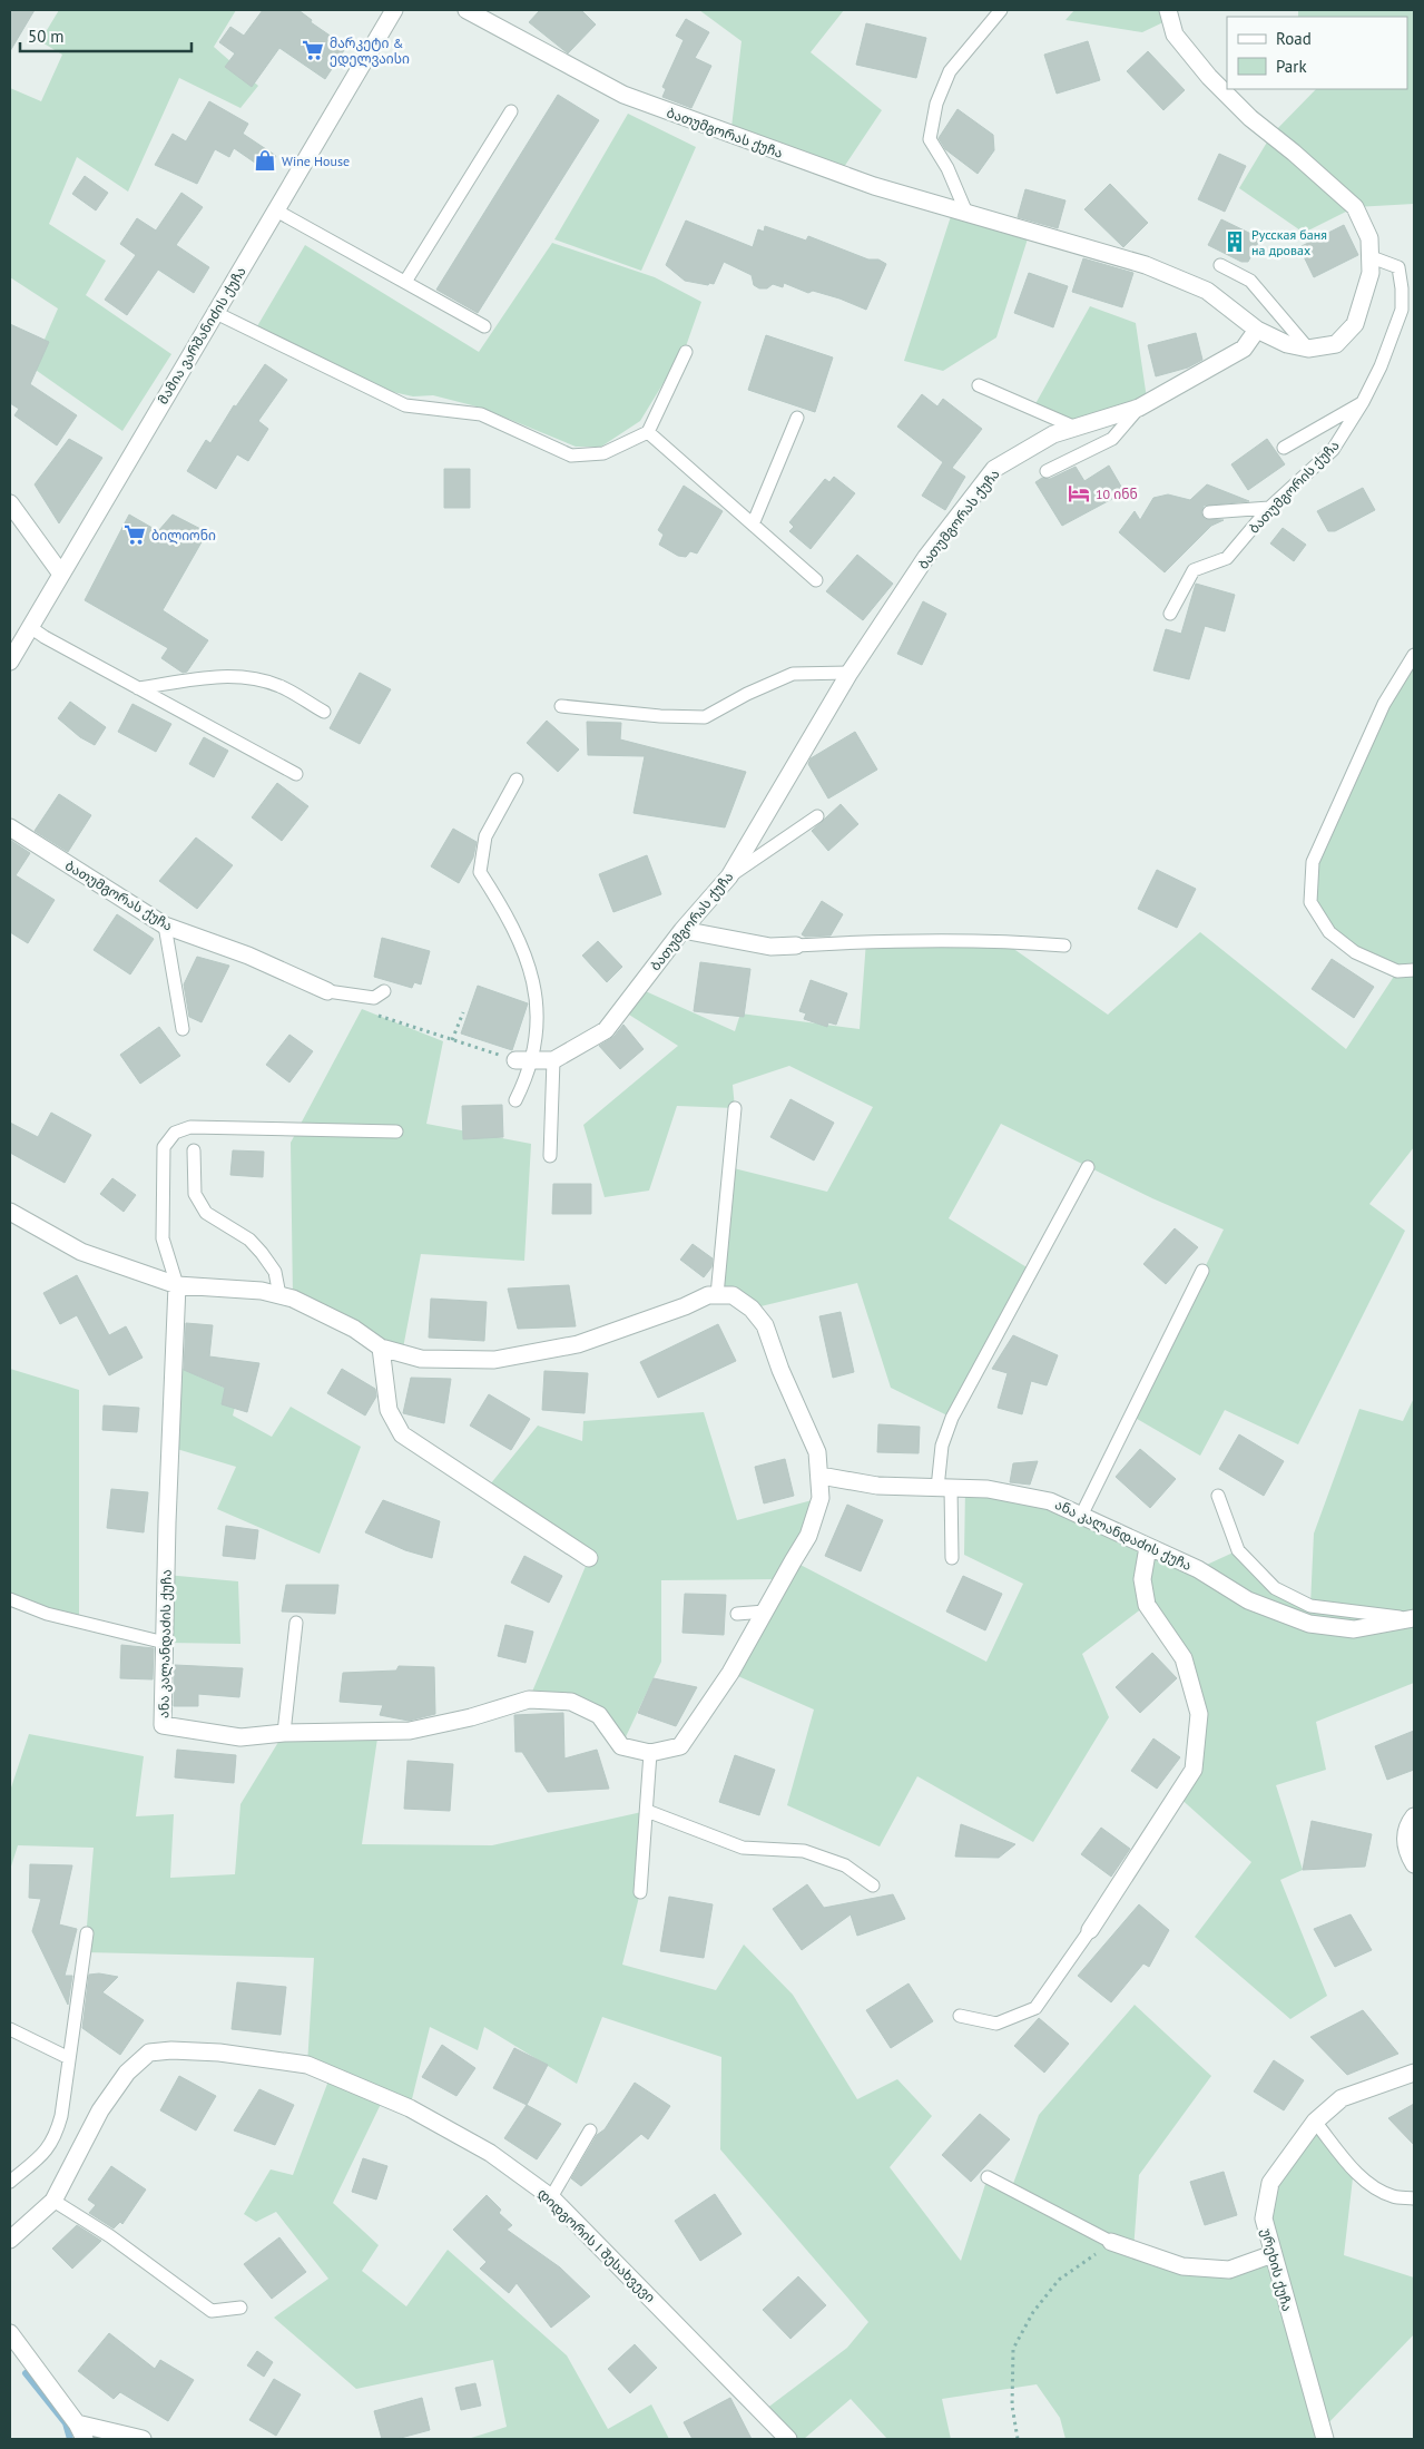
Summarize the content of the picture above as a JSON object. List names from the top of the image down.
{
  "streets": {
    "street": [
      "ბათუმგორას ქუჩა",
      "მამია ვარშანიძის ქუჩა",
      "ანა კალანდაძის ქუჩა",
      "დიდგორის I შესახვევი",
      "ურეხის ქუჩა"
    ],
    "lane": ["ბათუმგორის ქუჩა"]
  },
  "places": {
    "supermarket": ["მარკეტი & ედელვაისი", "ბილიონი"],
    "shop": ["Wine House"],
    "building": ["Русская баня на дровах"],
    "hotel": ["10 ინნ"]
  },
  "legend": ["Road", "Park"],
  "scale_bar": "50 m"
}
